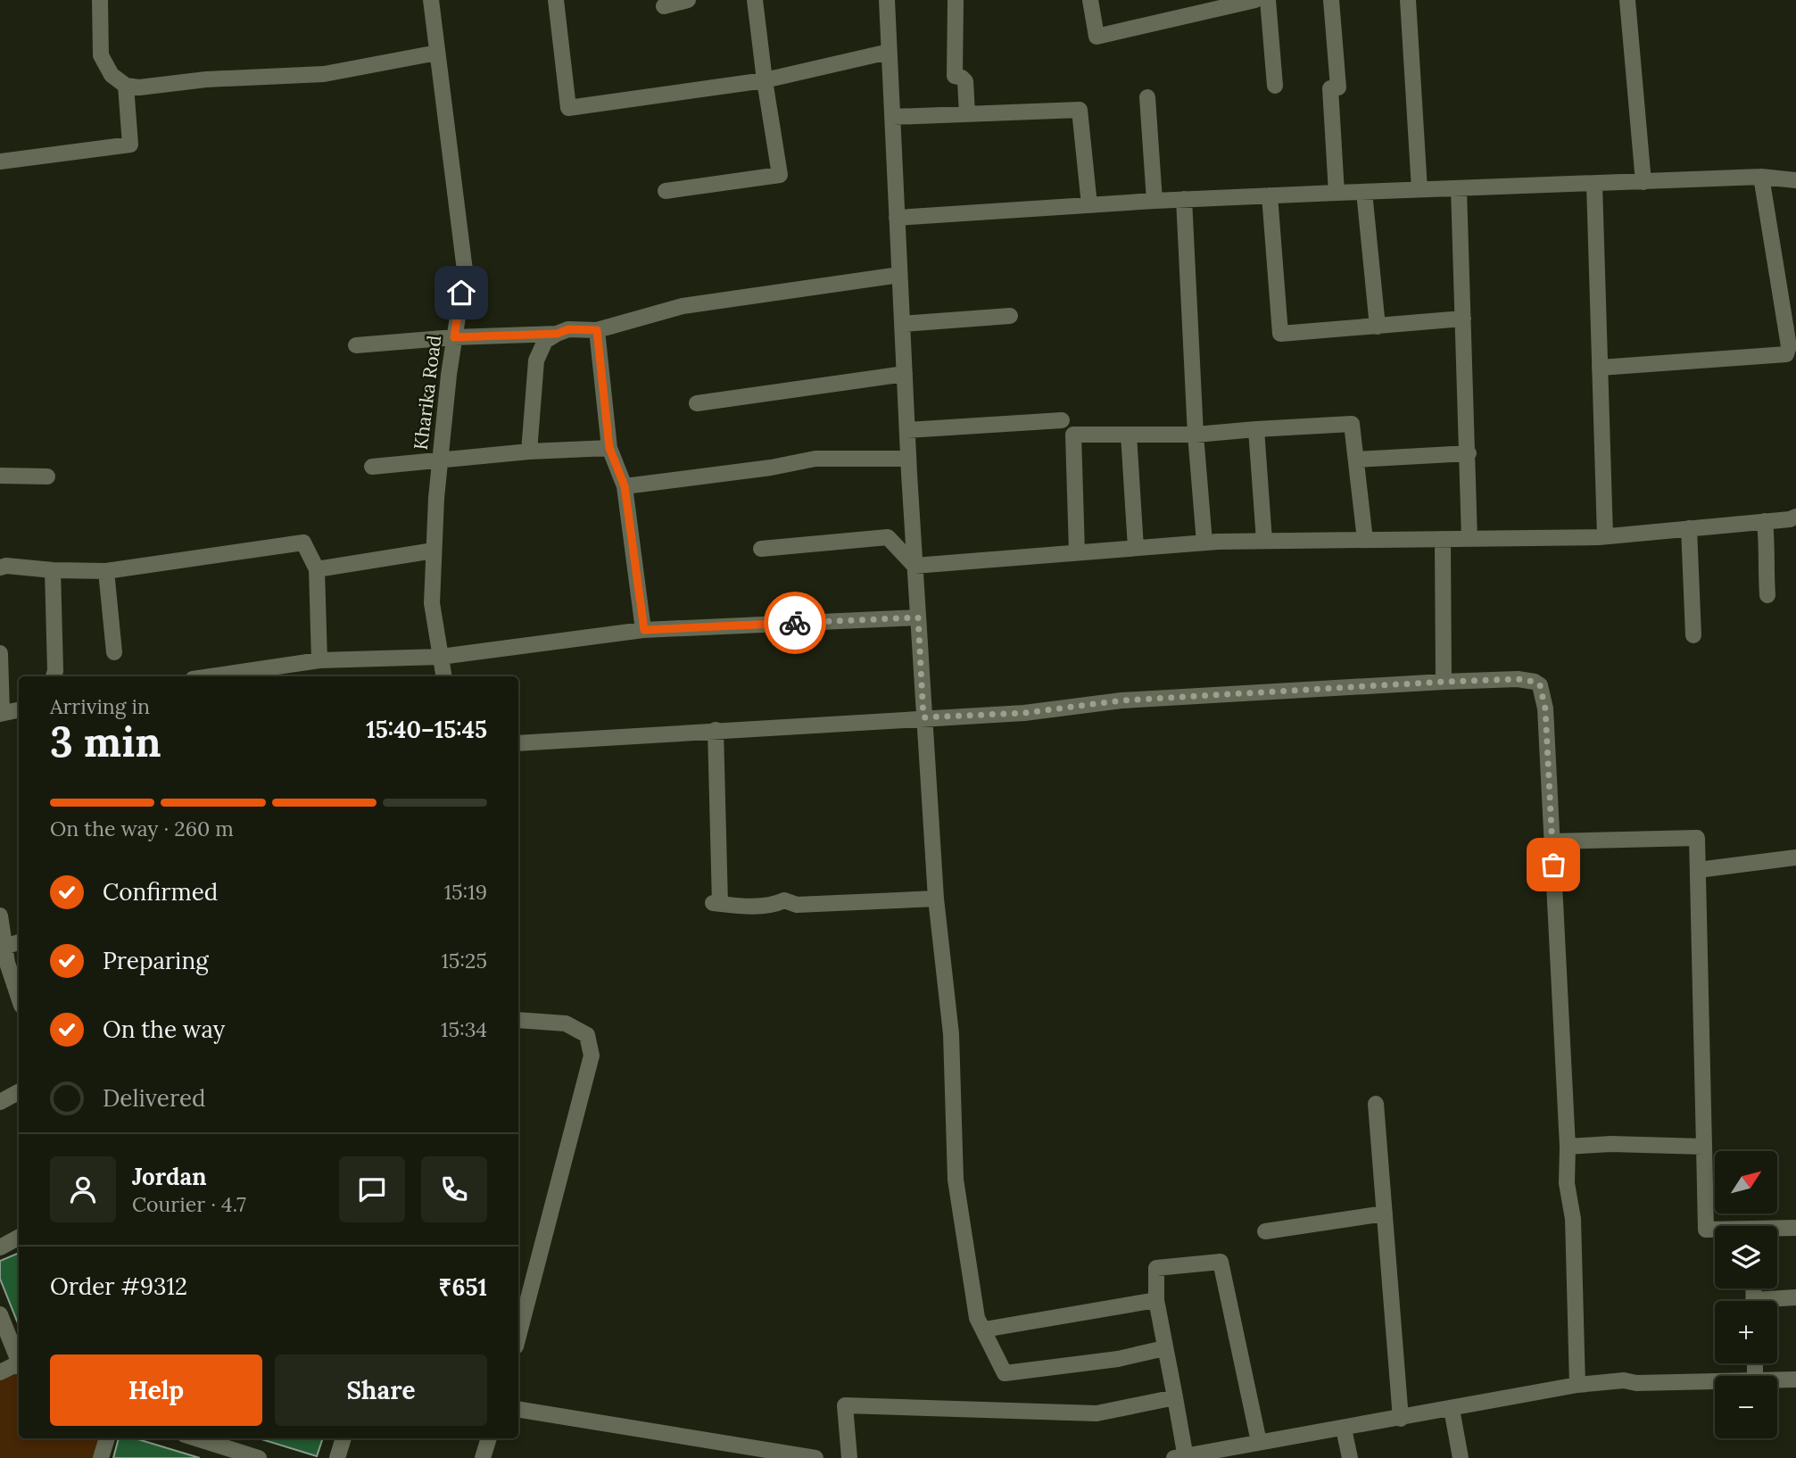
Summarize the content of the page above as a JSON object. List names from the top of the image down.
{
  "streets": {
    "street": ["Kharika Road"]
  },
  "north": "top right",
  "page": {
    "heading": ["3 min", "Arriving in", "15:40–15:45"],
    "panel": [
      "Jordan",
      "Courier · 4.7",
      "Order #9312",
      "₹651"
    ],
    "bar": "On the way · 260 m",
    "list": [
      ["Confirmed", "15:19"],
      ["Preparing", "15:25"],
      ["On the way", "15:34"],
      "Delivered"
    ],
    "map_buttons": ["+", "−"],
    "buttons": ["Help", "Share"]
  }
}
